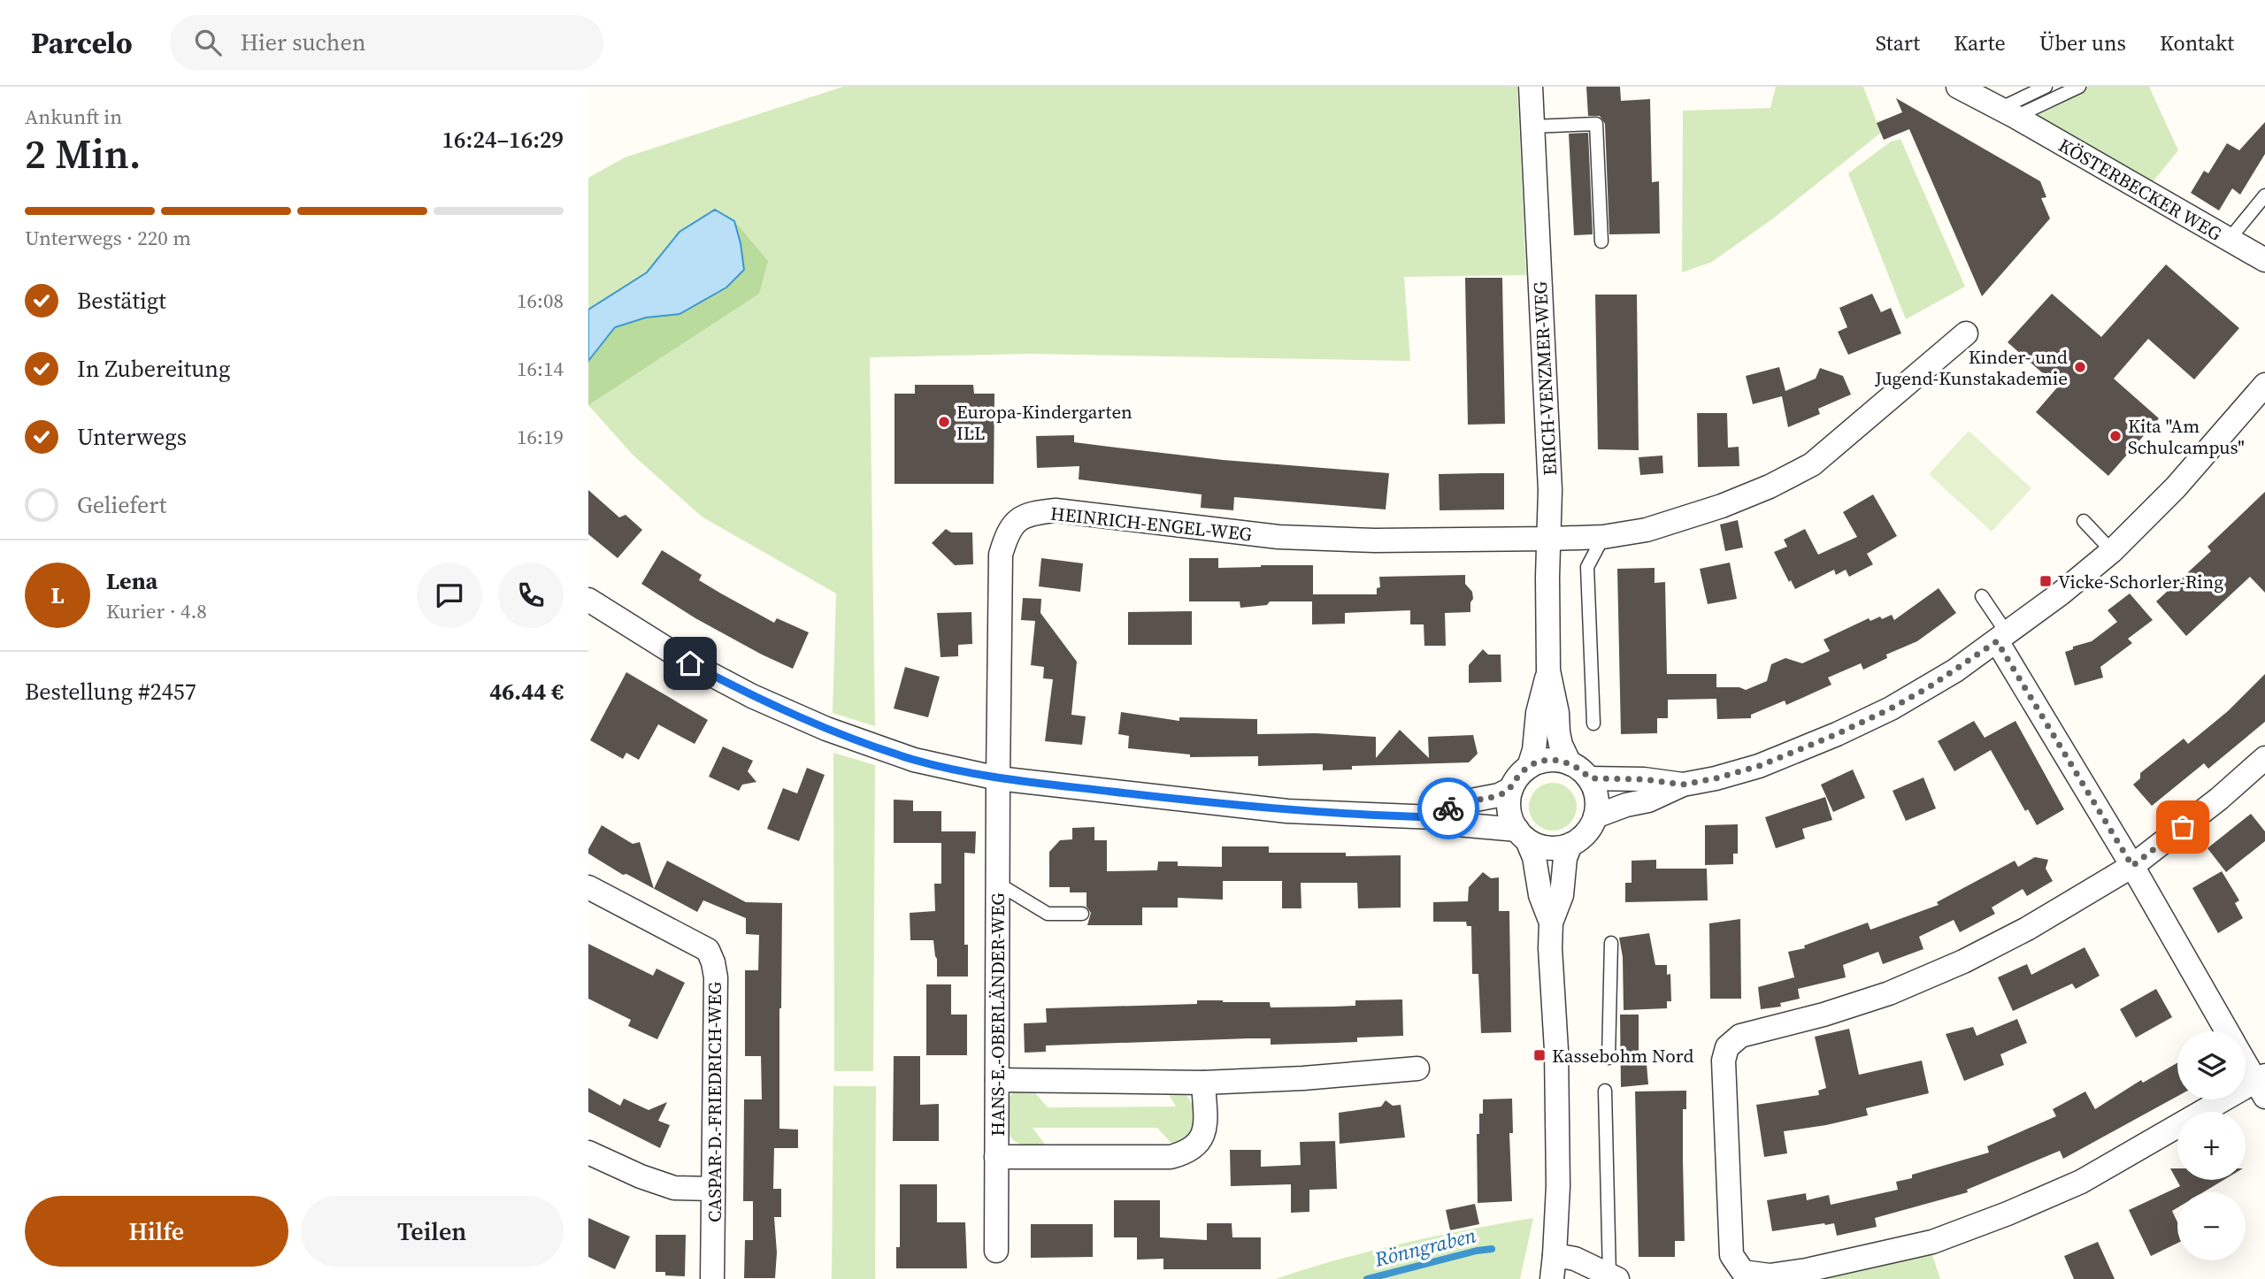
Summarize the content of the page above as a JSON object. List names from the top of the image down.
{
  "streets": {
    "street": [
      "KÖSTERBECKER WEG",
      "ERICH-VENZMER-WEG",
      "HEINRICH-ENGEL-WEG",
      "HANS-E.-OBERLÄNDER-WEG",
      "CASPAR-D.-FRIEDRICH-WEG"
    ]
  },
  "crossings": [
    ["ERICH-VENZMER-WEG", "HEINRICH-ENGEL-WEG"],
    ["HEINRICH-ENGEL-WEG", "HANS-E.-OBERLÄNDER-WEG"]
  ],
  "water": ["Rönngraben"],
  "places": {
    "other": ["Kinder- und Jugend-Kunstakademie", "Europa-Kindergarten ILL", "Kita \"Am Schulcampus\""],
    "transit": ["Vicke-Schorler-Ring", "Kassebohm Nord"]
  },
  "page": {
    "header": "Parcelo",
    "search": "Hier suchen",
    "nav": [
      "Start",
      "Karte",
      "Über uns",
      "Kontakt"
    ],
    "heading": ["2 Min.", "Ankunft in", "16:24–16:29"],
    "panel": [
      "Lena",
      "Kurier · 4.8",
      "Bestellung #2457",
      "46.44 €"
    ],
    "bar": "Unterwegs · 220 m",
    "list": [
      ["Bestätigt", "16:08"],
      ["In Zubereitung", "16:14"],
      ["Unterwegs", "16:19"],
      "Geliefert"
    ],
    "round": "L",
    "map_buttons": ["+", "−"],
    "buttons": ["Hilfe", "Teilen"]
  }
}
